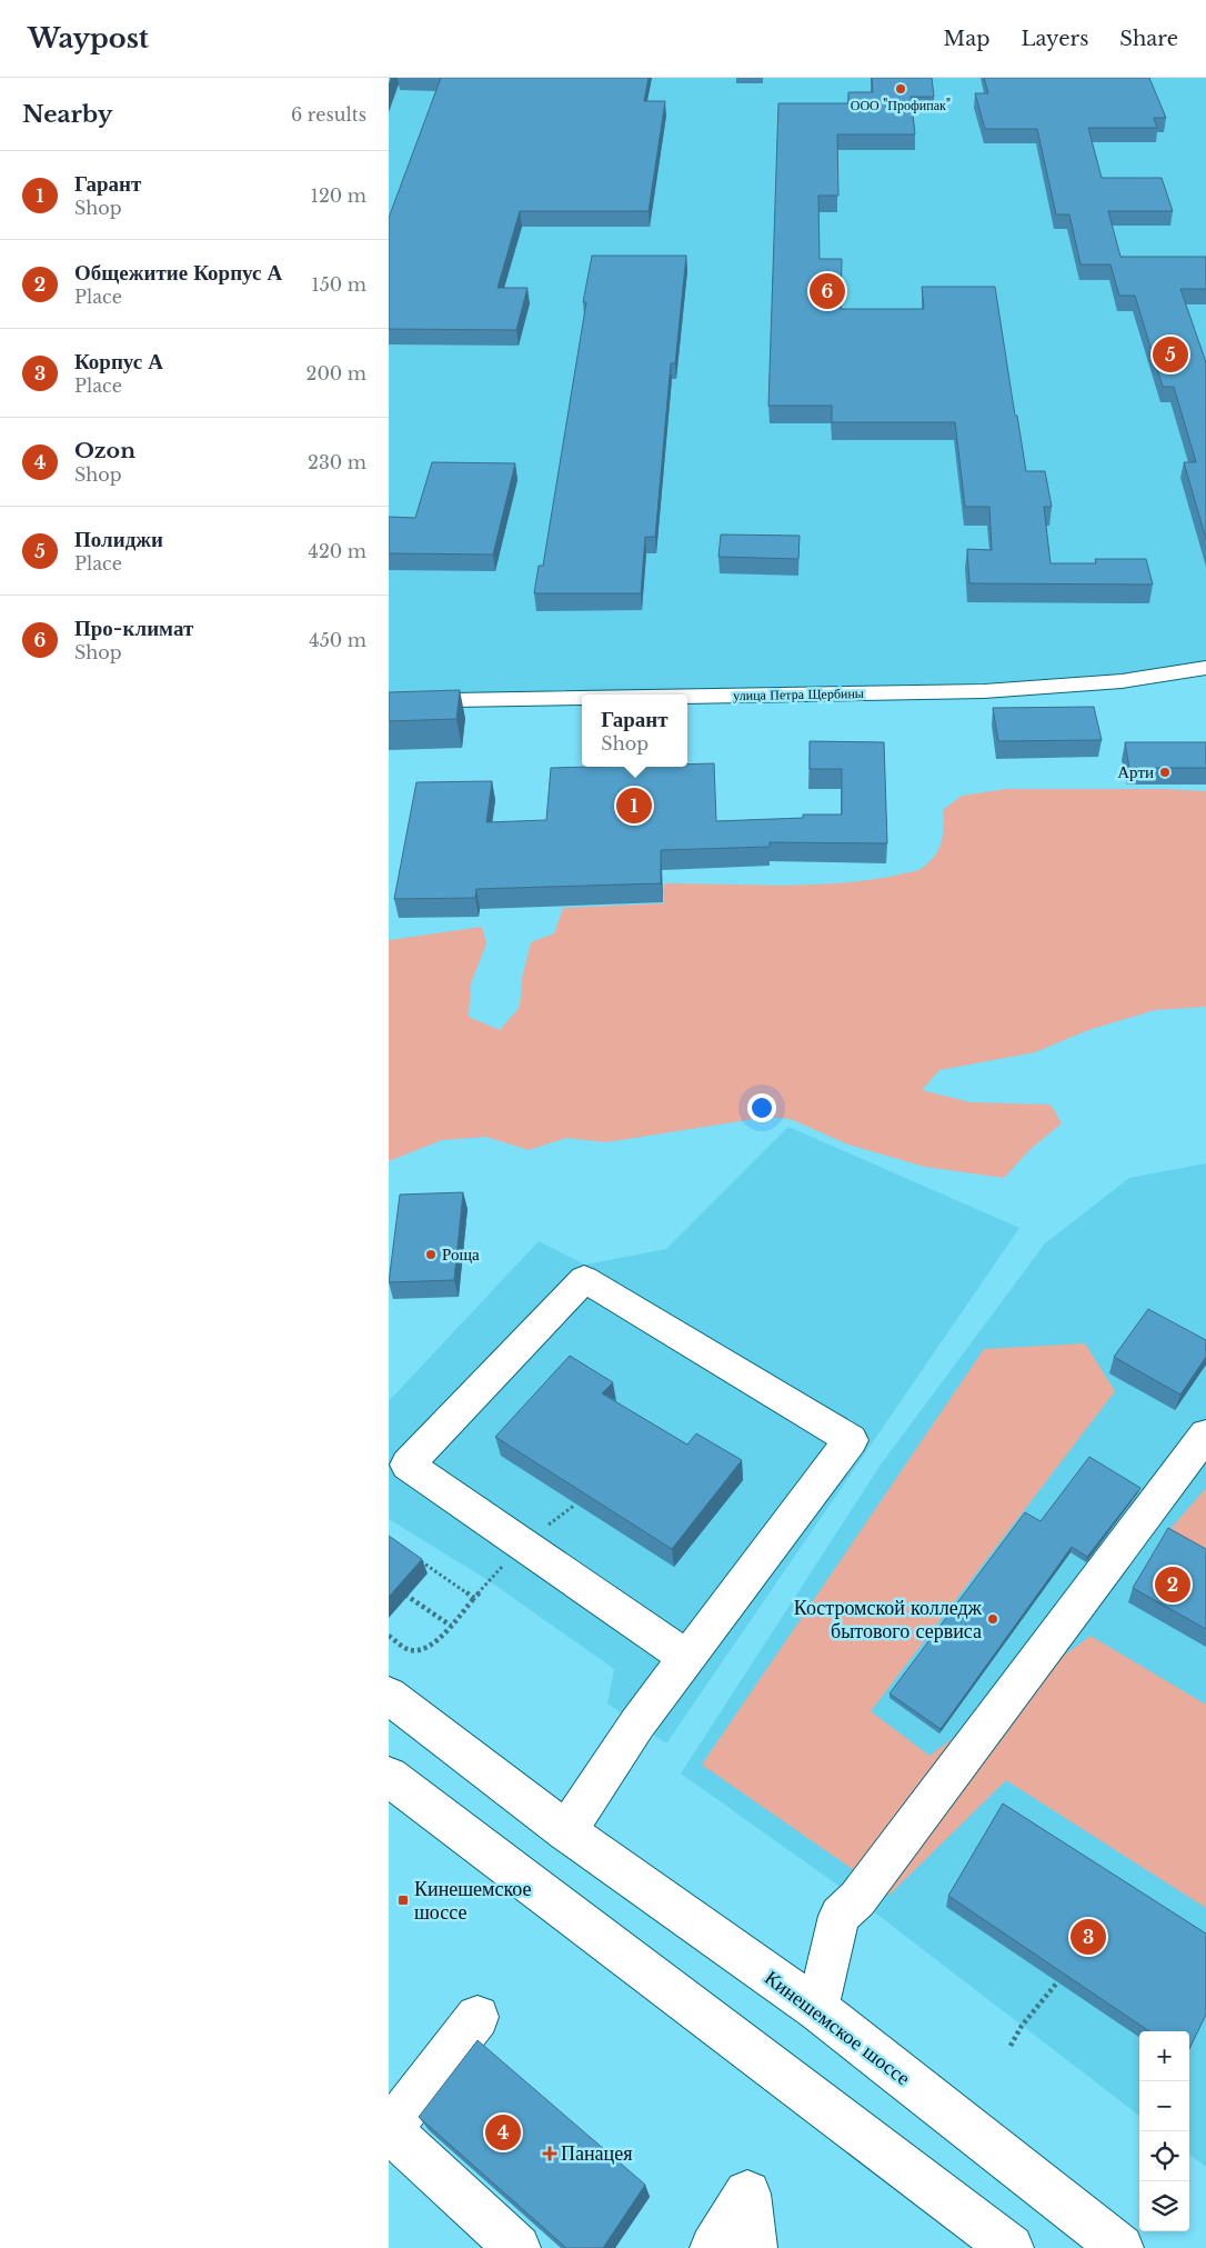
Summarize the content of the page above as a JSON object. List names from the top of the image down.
{
  "streets": {
    "main road": ["улица Петра Щербины", "Кинешемское шоссе"]
  },
  "places": {
    "other": [
      "ООО \"Профипак\"",
      "Арти",
      "Роща",
      "Костромской колледж бытового сервиса"
    ],
    "transit": ["Кинешемское шоссе"],
    "health": ["Панацея"]
  },
  "page": {
    "header": "Waypost",
    "nav": ["Map", "Layers", "Share"],
    "heading": ["Nearby", "6 results"],
    "list": [
      {
        "mark": "1",
        "name": "Гарант",
        "note": "Shop",
        "value": "120 m"
      },
      {
        "mark": "2",
        "name": "Общежитие Корпус А",
        "note": "Place",
        "value": "150 m"
      },
      {
        "mark": "3",
        "name": "Корпус А",
        "note": "Place",
        "value": "200 m"
      },
      {
        "mark": "4",
        "name": "Ozon",
        "note": "Shop",
        "value": "230 m"
      },
      {
        "mark": "5",
        "name": "Полиджи",
        "note": "Place",
        "value": "420 m"
      },
      {
        "mark": "6",
        "name": "Про-климат",
        "note": "Shop",
        "value": "450 m"
      }
    ],
    "pins": [
      "6",
      "5",
      "1",
      "2",
      "3",
      "4"
    ],
    "popup": ["Гарант", "Shop"],
    "map_buttons": ["+", "−"]
  }
}
